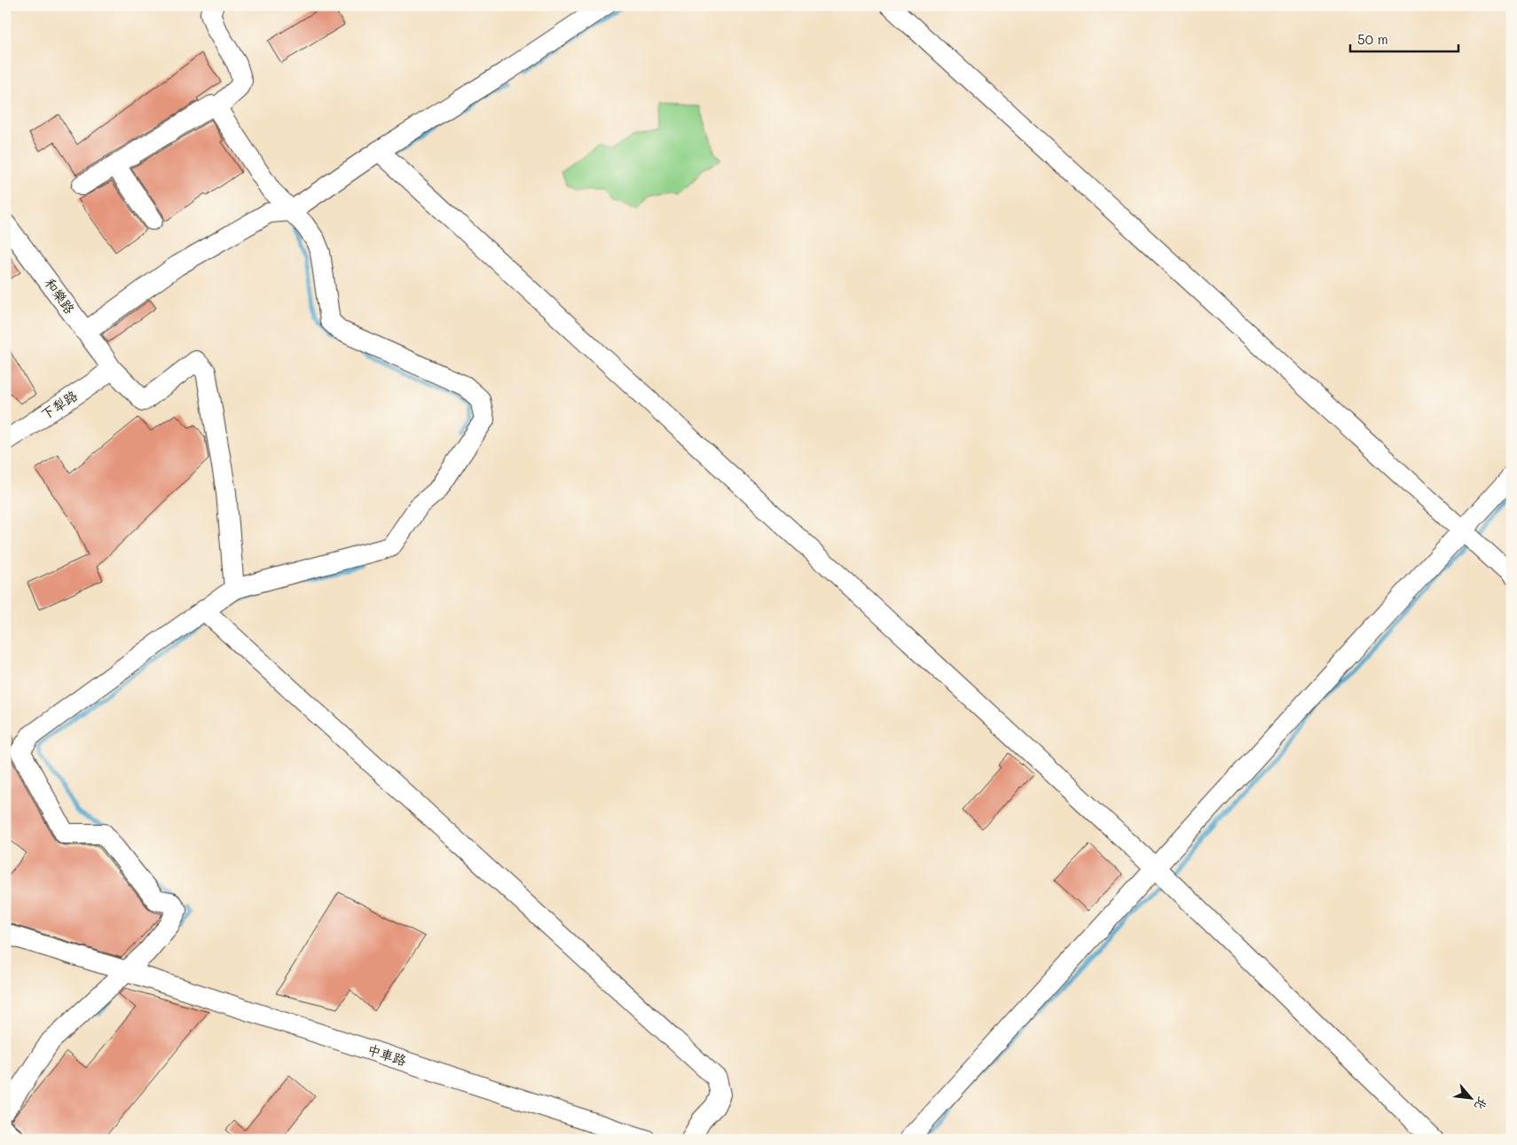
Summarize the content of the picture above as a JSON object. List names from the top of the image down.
{
  "streets": {
    "street": ["和樂路", "下犁路", "中車路"]
  },
  "crossings": [
    ["和樂路", "下犁路"]
  ],
  "scale_bar": "50 m",
  "north": "bottom right"
}
